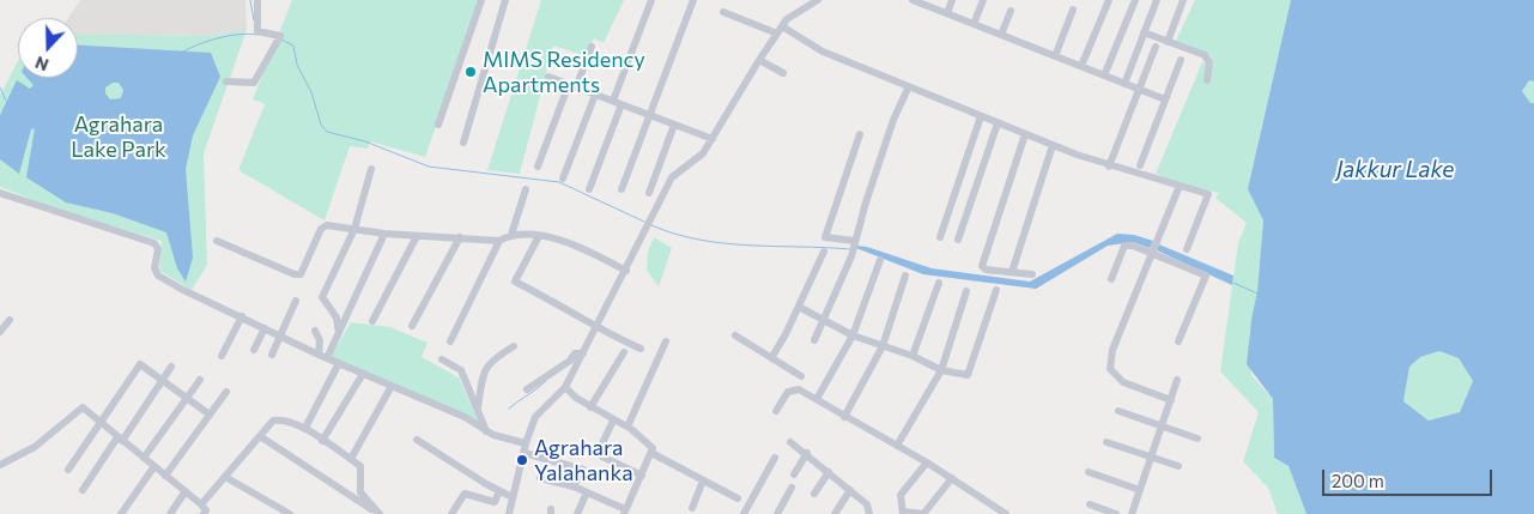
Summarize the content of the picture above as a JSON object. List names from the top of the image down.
{
  "water": ["Jakkur Lake"],
  "parks": ["Agrahara Lake Park"],
  "places": ["MIMS Residency Apartments", "Agrahara Yalahanka"],
  "scale_bar": "200 m",
  "north": "bottom"
}
